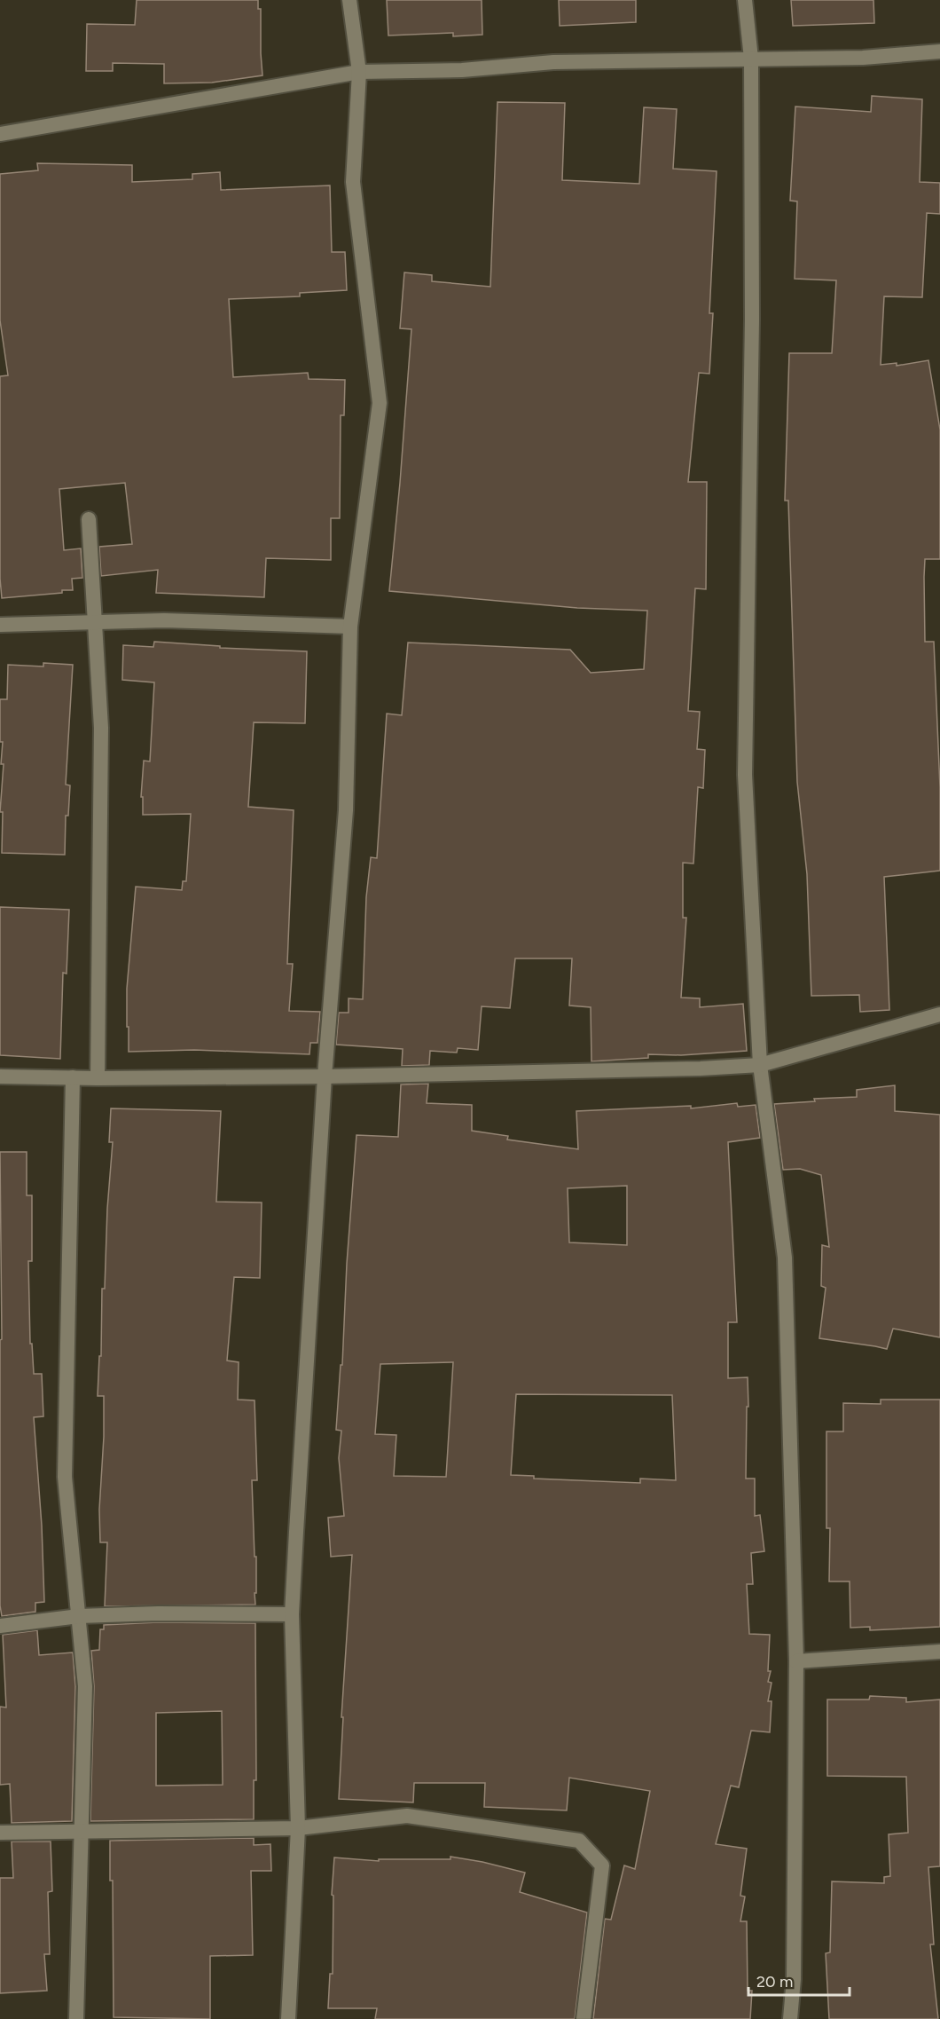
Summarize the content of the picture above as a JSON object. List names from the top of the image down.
{
  "scale_bar": "20 m"
}
